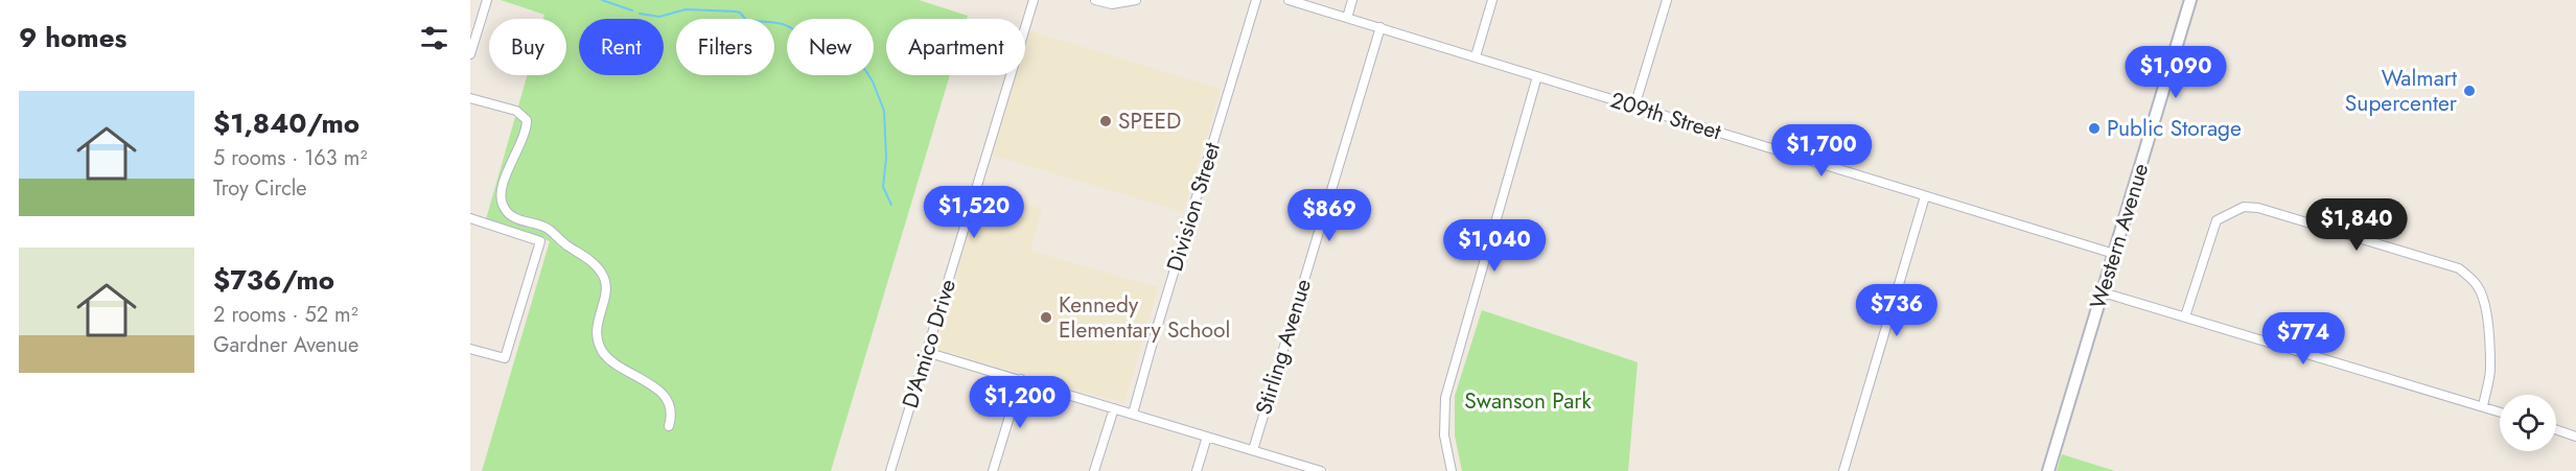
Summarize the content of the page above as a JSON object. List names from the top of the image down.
{
  "streets": {
    "main road": ["Western Avenue"],
    "street": [
      "209th Street",
      "Division Street",
      "D'Amico Drive",
      "Stirling Avenue"
    ]
  },
  "crossings": [
    ["209th Street", "Western Avenue"],
    ["209th Street", "Stirling Avenue"]
  ],
  "parks": ["Swanson Park"],
  "places": [
    "Walmart Supercenter",
    "SPEED",
    "Public Storage",
    "Kennedy Elementary School"
  ],
  "page": {
    "heading": "9 homes",
    "chip": [
      "Buy",
      "Rent",
      "Filters",
      "New",
      "Apartment"
    ],
    "price": [
      "$1,090",
      "$1,700",
      "$1,520",
      "$869",
      "$1,840",
      "$1,040",
      "$736",
      "$774",
      "$1,200"
    ],
    "list": [
      {
        "name": "$1,840/mo",
        "note": "5 rooms · 163 m² · Troy Circle"
      },
      {
        "name": "$736/mo",
        "note": "2 rooms · 52 m² · Gardner Avenue"
      }
    ]
  }
}
